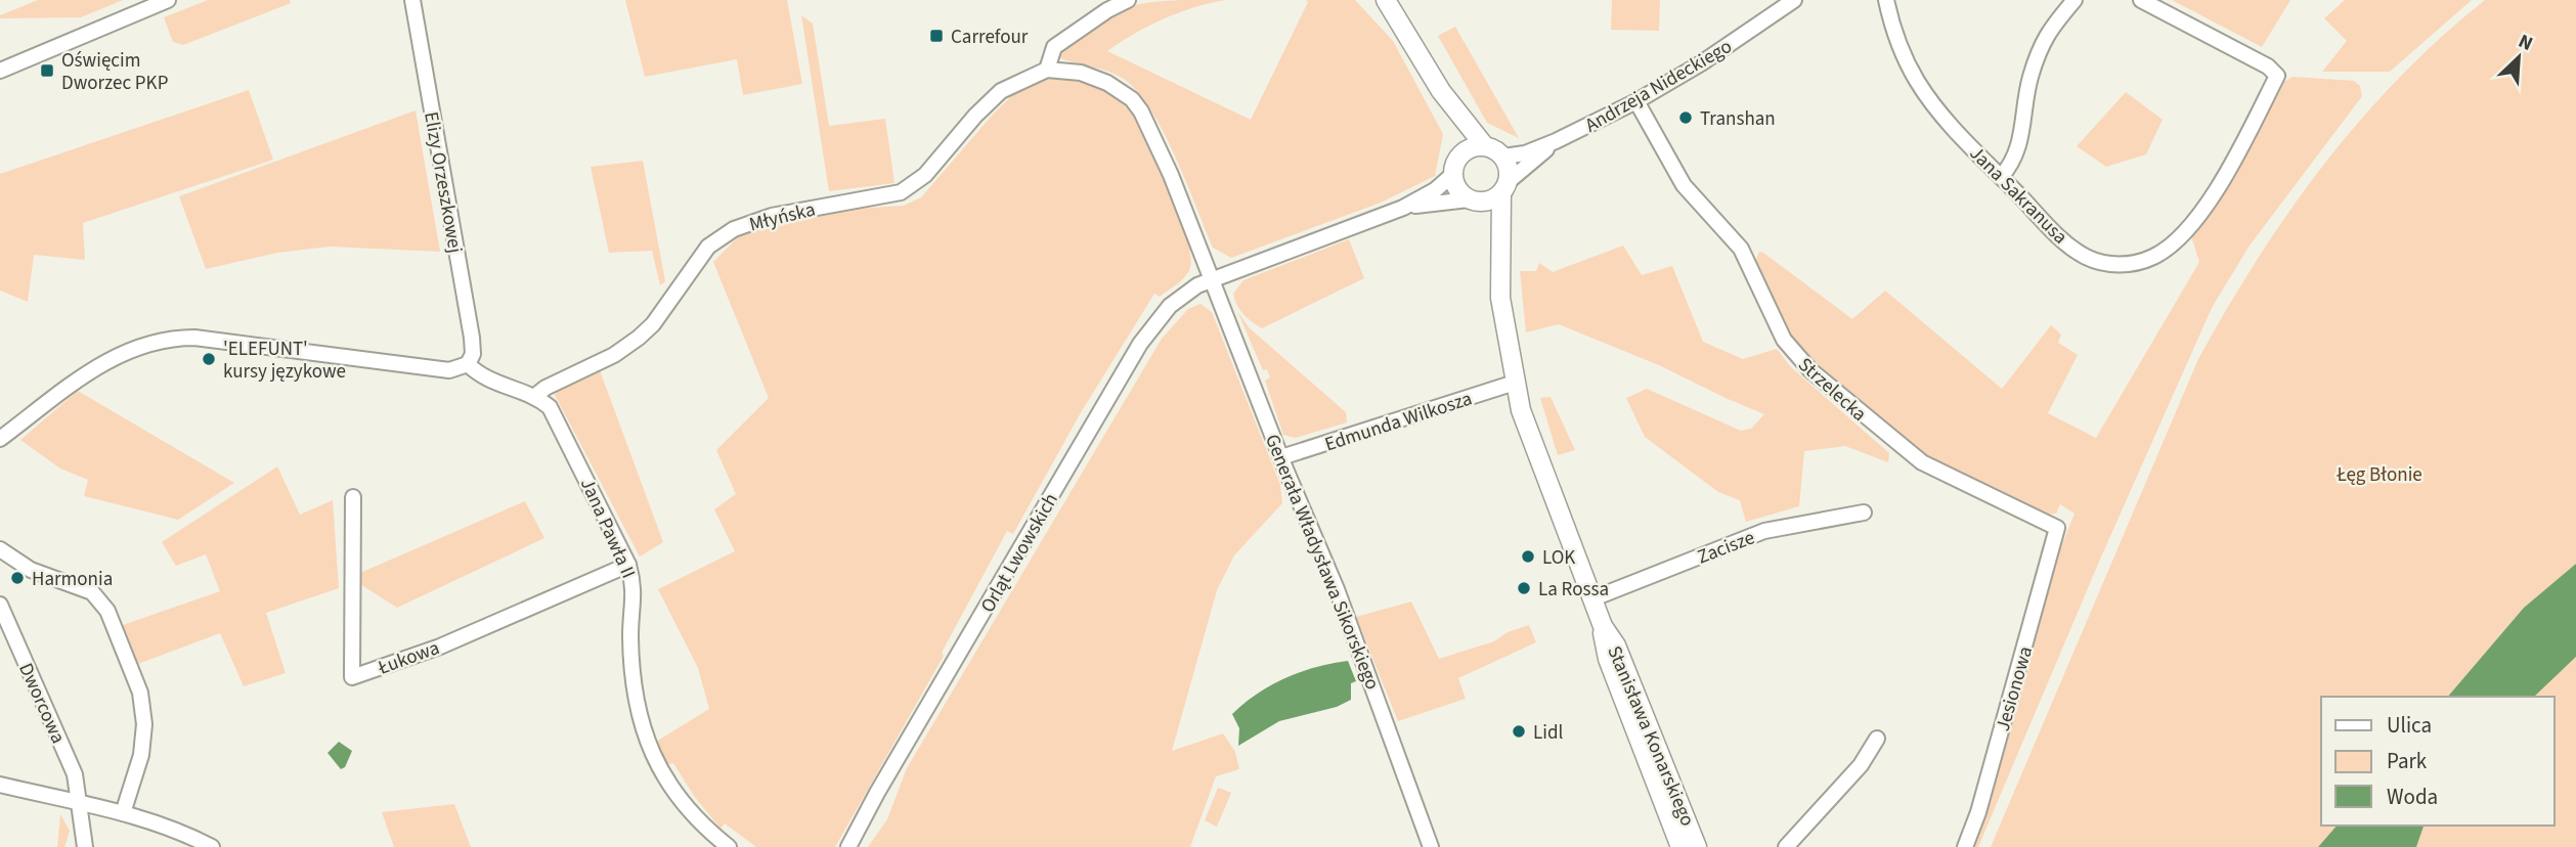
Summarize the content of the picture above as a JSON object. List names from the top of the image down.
{
  "streets": {
    "main road": ["Stanisława Konarskiego"],
    "street": [
      "Andrzeja Nideckiego",
      "Elizy Orzeszkowej",
      "Jana Sakranusa",
      "Młyńska",
      "Strzelecka",
      "Edmunda Wilkosza",
      "Jana Pawła II",
      "Zacisze",
      "Orląt Lwowskich",
      "Generała Władysława Sikorskiego",
      "Łukowa",
      "Jesionowa",
      "Dworcowa"
    ]
  },
  "crossings": [
    ["Andrzeja Nideckiego", "Strzelecka"],
    ["Andrzeja Nideckiego", "Orląt Lwowskich"],
    ["Andrzeja Nideckiego", "Stanisława Konarskiego"],
    ["Młyńska", "Jana Pawła II"],
    ["Strzelecka", "Jesionowa"],
    ["Edmunda Wilkosza", "Generała Władysława Sikorskiego"],
    ["Edmunda Wilkosza", "Stanisława Konarskiego"],
    ["Jana Pawła II", "Łukowa"],
    ["Zacisze", "Stanisława Konarskiego"],
    ["Orląt Lwowskich", "Generała Władysława Sikorskiego"],
    ["Orląt Lwowskich", "Stanisława Konarskiego"]
  ],
  "parks": ["Łęg Błonie"],
  "places": {
    "transit": ["Carrefour", "Oświęcim Dworzec PKP"],
    "other": [
      "Transhan",
      "'ELEFUNT' kursy językowe",
      "LOK",
      "Harmonia",
      "La Rossa",
      "Lidl"
    ]
  },
  "legend": ["Ulica", "Park", "Woda"],
  "north": "top right"
}
